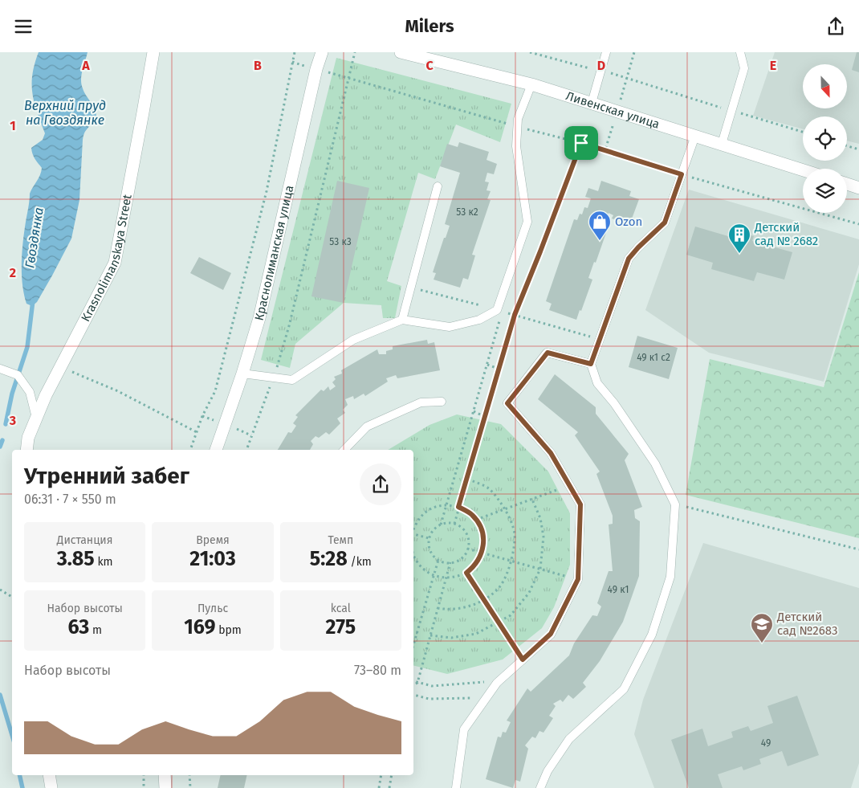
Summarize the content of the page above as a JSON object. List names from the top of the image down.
{
  "streets": {
    "street": ["Ливенская улица", "Краснолиманская улица", "Krasnolimanskaya Street"]
  },
  "water": ["Верхний пруд на Гвоздянке", "Гвоздянка"],
  "places": {
    "shop": ["Ozon"],
    "building": ["Детский сад № 2682"],
    "school or university": ["Детский сад №2683"]
  },
  "house_numbers": [
    "53 к2",
    "53 к3",
    "49 к1 с2",
    "49 к1",
    "49"
  ],
  "north": "bottom",
  "page": {
    "header": "Milers",
    "heading": ["Утренний забег", "06:31 · 7 × 550 m"],
    "stats": [
      ["Дистанция", "3.85 km"],
      ["Время", "21:03"],
      ["Темп", "5:28 /km"],
      ["Набор высоты", "63 m"],
      ["Пульс", "169 bpm"],
      ["kcal", "275"]
    ],
    "chart": ["Набор высоты", "73–80 m"]
  },
  "grid": {
    "columns": [
      "A",
      "B",
      "C",
      "D",
      "E"
    ],
    "rows": ["1", "2", "3"]
  }
}
